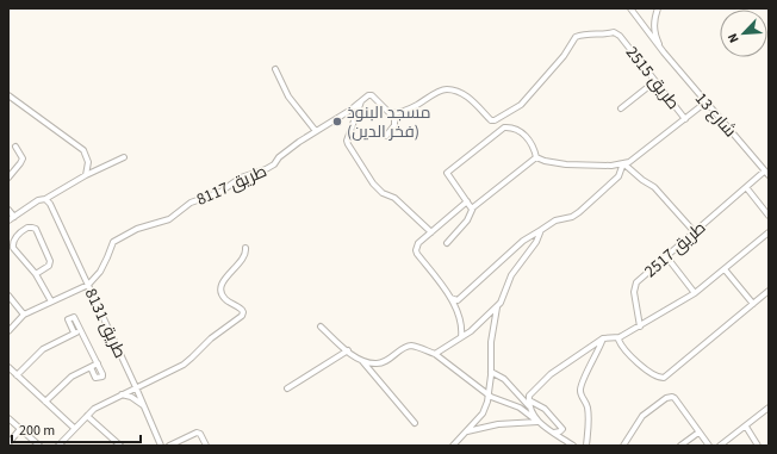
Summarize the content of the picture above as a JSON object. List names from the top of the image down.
{
  "streets": {
    "street": [
      "طريق 2515",
      "شارع 13",
      "طريق 8117",
      "طريق 2517",
      "طريق 8131"
    ]
  },
  "crossings": [
    ["طريق 2515", "شارع 13"],
    ["شارع 13", "طريق 2517"],
    ["طريق 8117", "طريق 8131"]
  ],
  "places": ["مسجد البنوذ (فخر الدين)"],
  "scale_bar": "200 m",
  "north": "bottom left"
}
